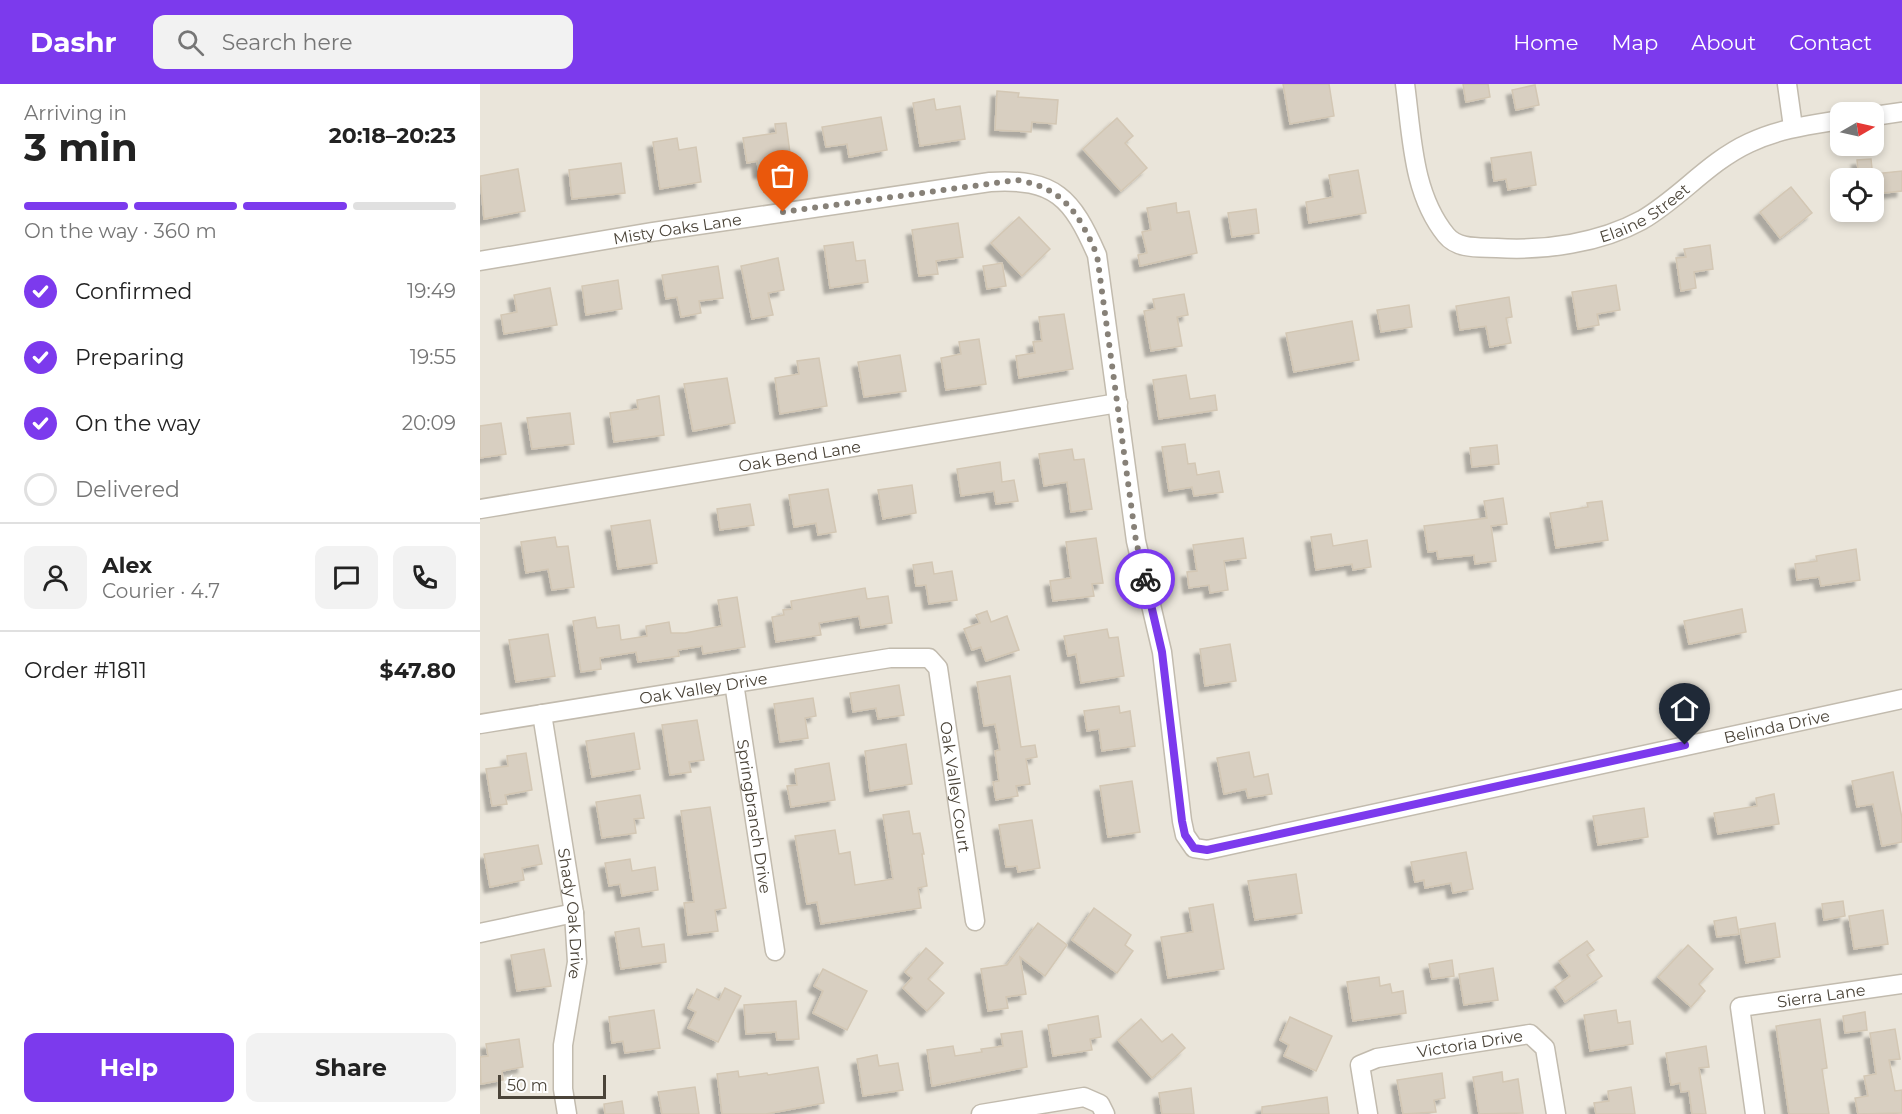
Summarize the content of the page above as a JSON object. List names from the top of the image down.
{
  "streets": {
    "street": [
      "Elaine Street",
      "Misty Oaks Lane",
      "Oak Bend Lane",
      "Oak Valley Drive",
      "Belinda Drive",
      "Oak Valley Court",
      "Springbranch Drive",
      "Shady Oak Drive",
      "Sierra Lane",
      "Victoria Drive"
    ]
  },
  "crossings": [
    ["Misty Oaks Lane", "Oak Bend Lane"],
    ["Misty Oaks Lane", "Belinda Drive"],
    ["Oak Valley Drive", "Oak Valley Court"],
    ["Oak Valley Drive", "Springbranch Drive"],
    ["Oak Valley Drive", "Shady Oak Drive"]
  ],
  "scale_bar": "50 m",
  "north": "right",
  "page": {
    "header": "Dashr",
    "search": "Search here",
    "nav": [
      "Home",
      "Map",
      "About",
      "Contact"
    ],
    "heading": ["3 min", "Arriving in", "20:18–20:23"],
    "panel": [
      "Alex",
      "Courier · 4.7",
      "Order #1811",
      "$47.80"
    ],
    "bar": "On the way · 360 m",
    "list": [
      ["Confirmed", "19:49"],
      ["Preparing", "19:55"],
      ["On the way", "20:09"],
      "Delivered"
    ],
    "buttons": ["Help", "Share"],
    "scale": "50 m"
  }
}
